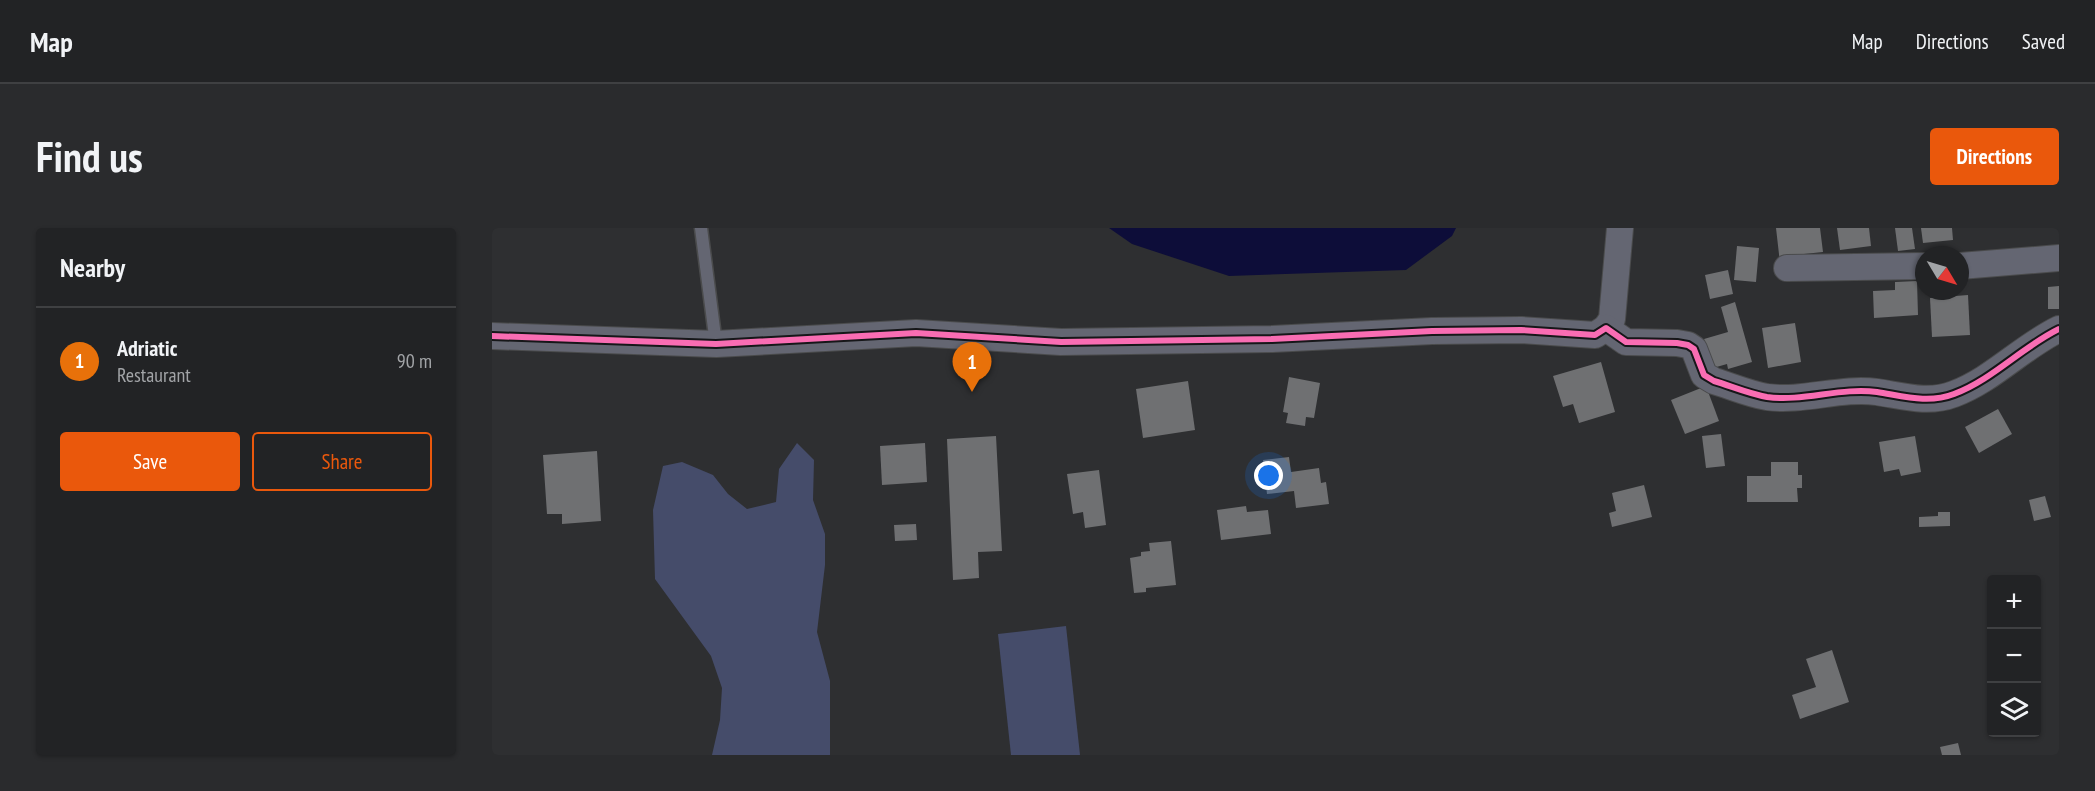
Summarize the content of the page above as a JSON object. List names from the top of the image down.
{
  "north": "bottom right",
  "page": {
    "header": "Map",
    "nav": ["Map", "Directions", "Saved"],
    "buttons": [
      "Directions",
      ["Save", "Share"]
    ],
    "title": "Find us",
    "heading": "Nearby",
    "list": [
      {
        "mark": "1",
        "name": "Adriatic",
        "note": "Restaurant",
        "value": "90 m"
      }
    ],
    "pins": "1",
    "map_buttons": ["+", "−"]
  }
}
